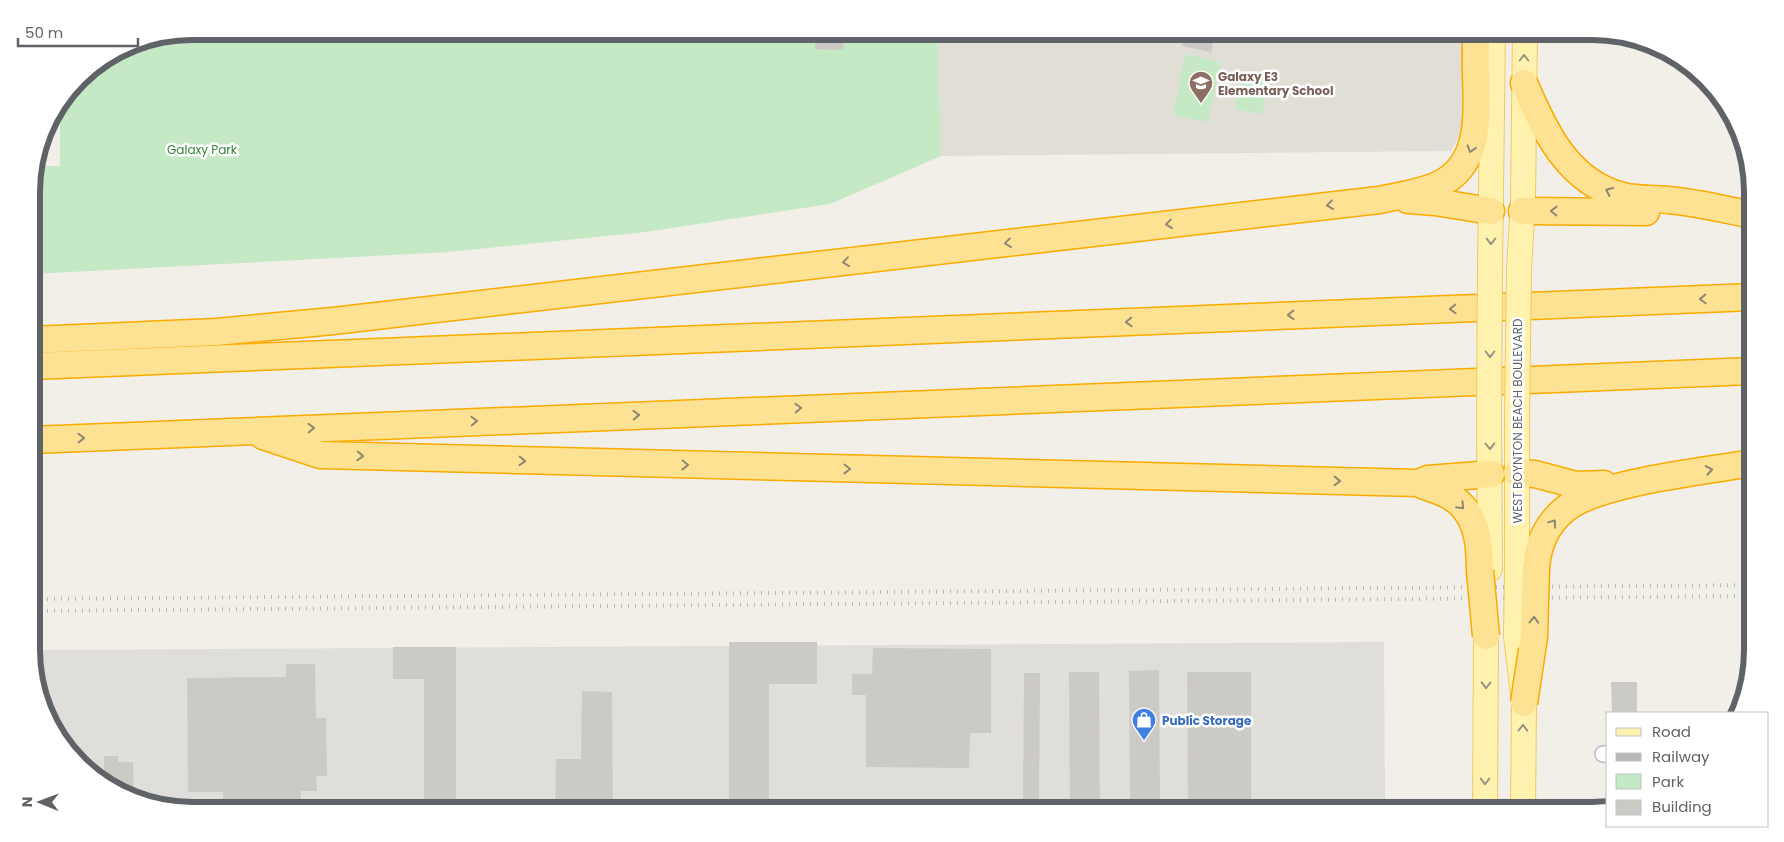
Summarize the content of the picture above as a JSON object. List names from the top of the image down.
{
  "streets": {
    "main road": ["WEST BOYNTON BEACH BOULEVARD"]
  },
  "parks": ["Galaxy Park"],
  "places": {
    "school or university": ["Galaxy E3 Elementary School"],
    "shop": ["Public Storage"]
  },
  "legend": [
    "Road",
    "Railway",
    "Park",
    "Building"
  ],
  "scale_bar": "50 m",
  "north": "left"
}
